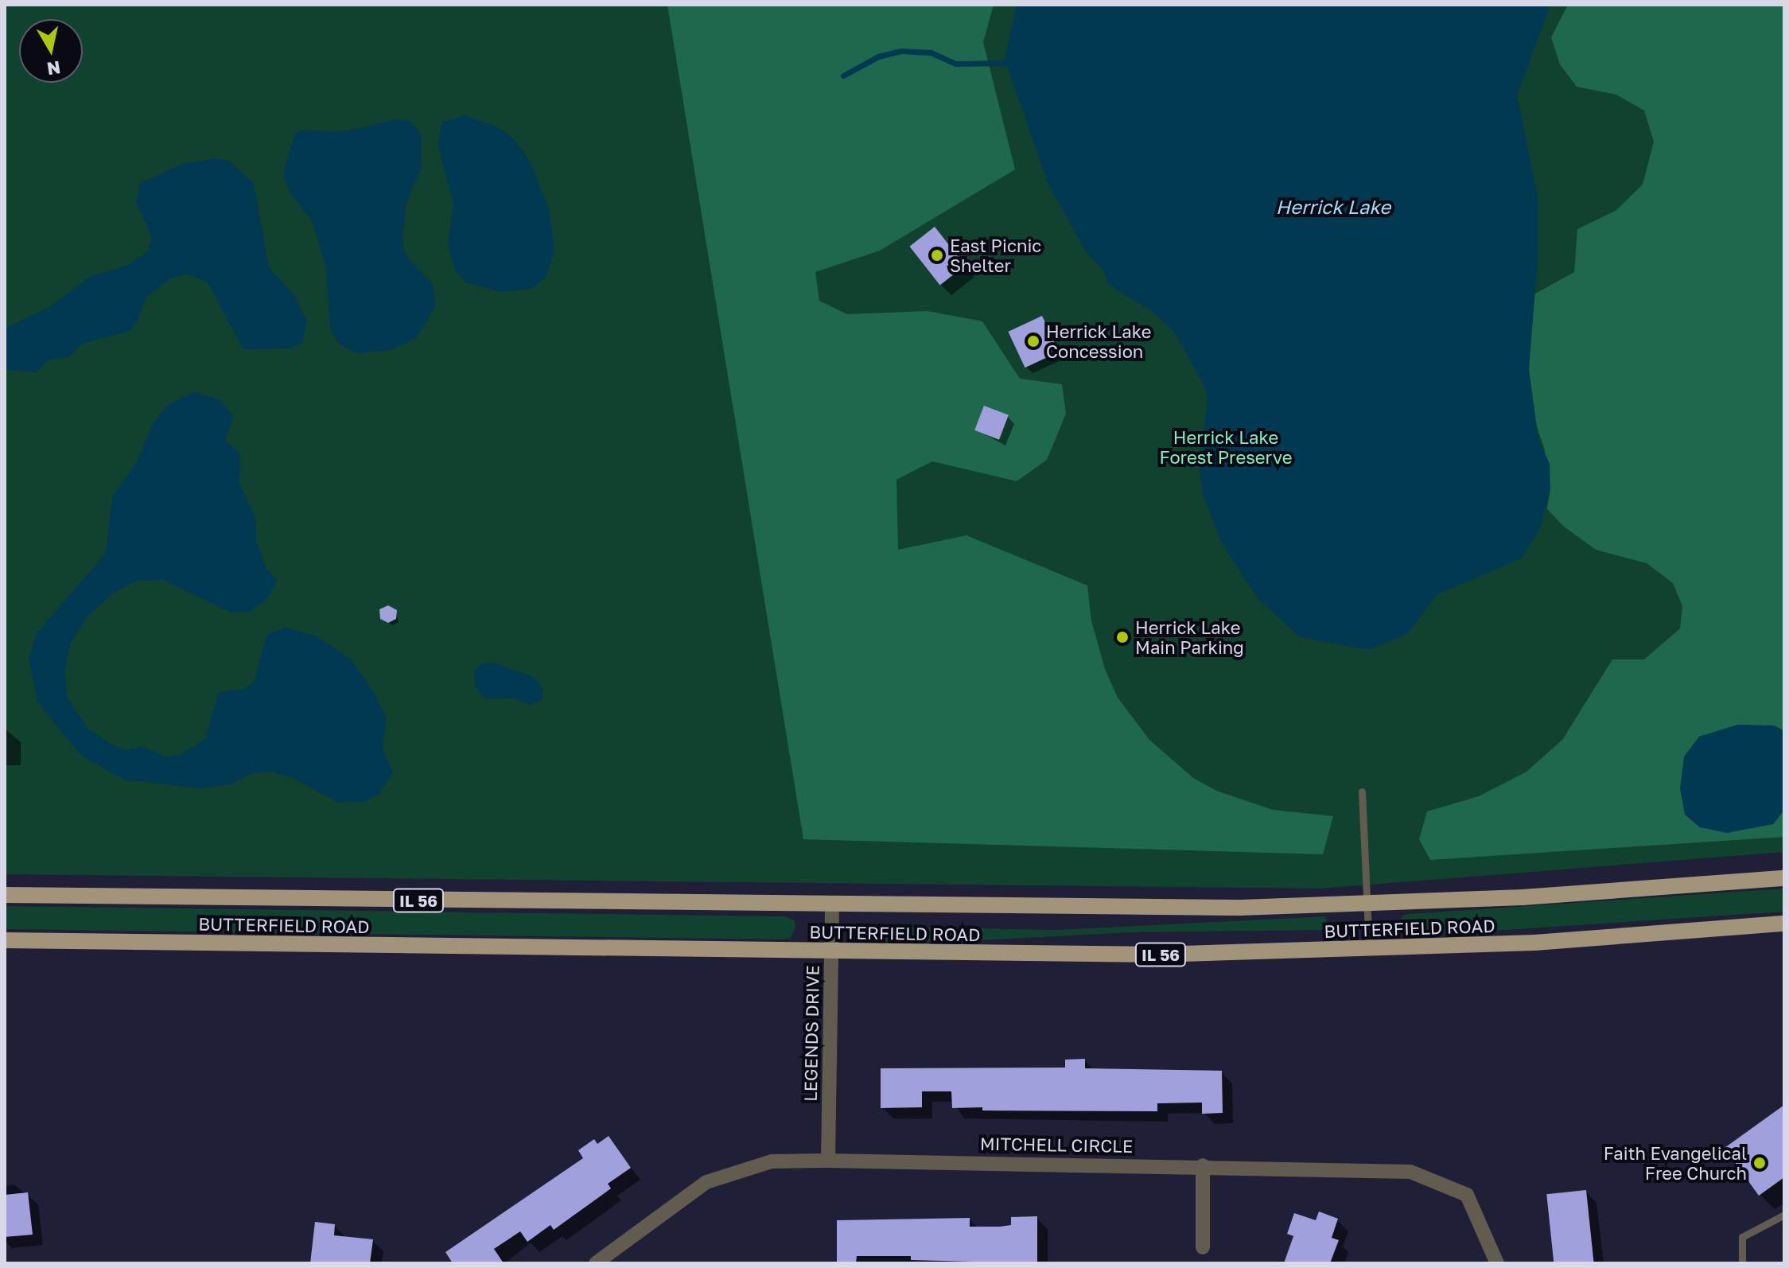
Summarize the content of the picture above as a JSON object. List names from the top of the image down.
{
  "streets": {
    "main road": ["IL 56", "BUTTERFIELD ROAD"],
    "street": ["LEGENDS DRIVE", "MITCHELL CIRCLE"]
  },
  "crossings": [
    ["BUTTERFIELD ROAD", "LEGENDS DRIVE"],
    ["LEGENDS DRIVE", "MITCHELL CIRCLE"]
  ],
  "water": ["Herrick Lake"],
  "parks": ["Herrick Lake Forest Preserve"],
  "places": [
    "East Picnic Shelter",
    "Herrick Lake Concession",
    "Herrick Lake Main Parking",
    "Faith Evangelical Free Church"
  ],
  "north": "bottom"
}
